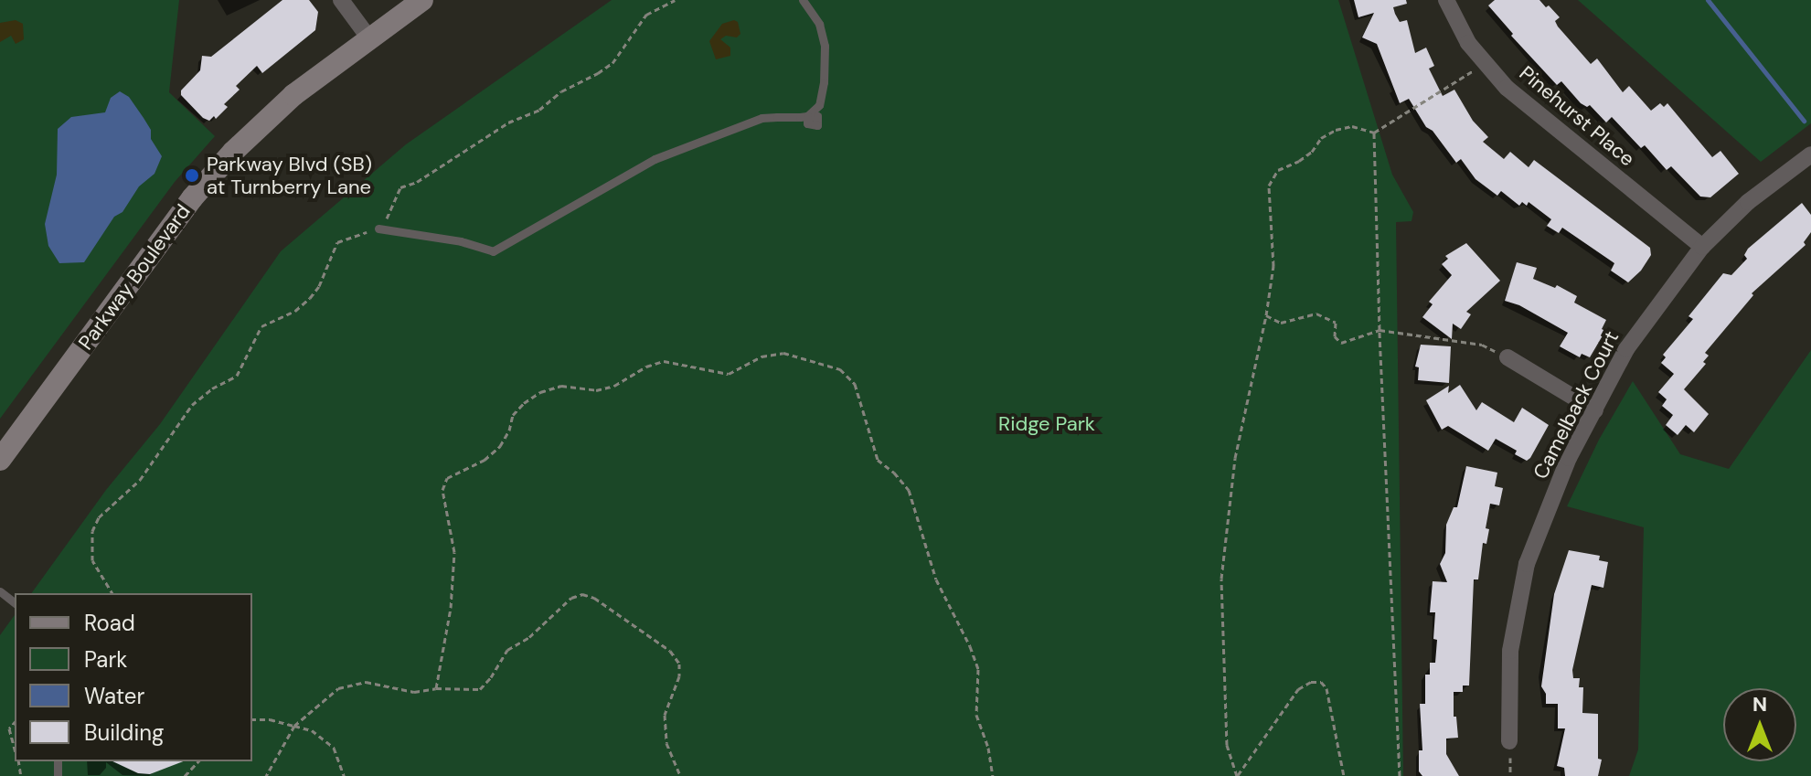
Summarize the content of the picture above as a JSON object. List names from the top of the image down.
{
  "streets": {
    "street": ["Pinehurst Place", "Parkway Boulevard", "Camelback Court"]
  },
  "crossings": [
    ["Pinehurst Place", "Camelback Court"]
  ],
  "parks": ["Ridge Park"],
  "places": ["Parkway Blvd (SB) at Turnberry Lane"],
  "legend": [
    "Road",
    "Park",
    "Water",
    "Building"
  ],
  "north": "top"
}
